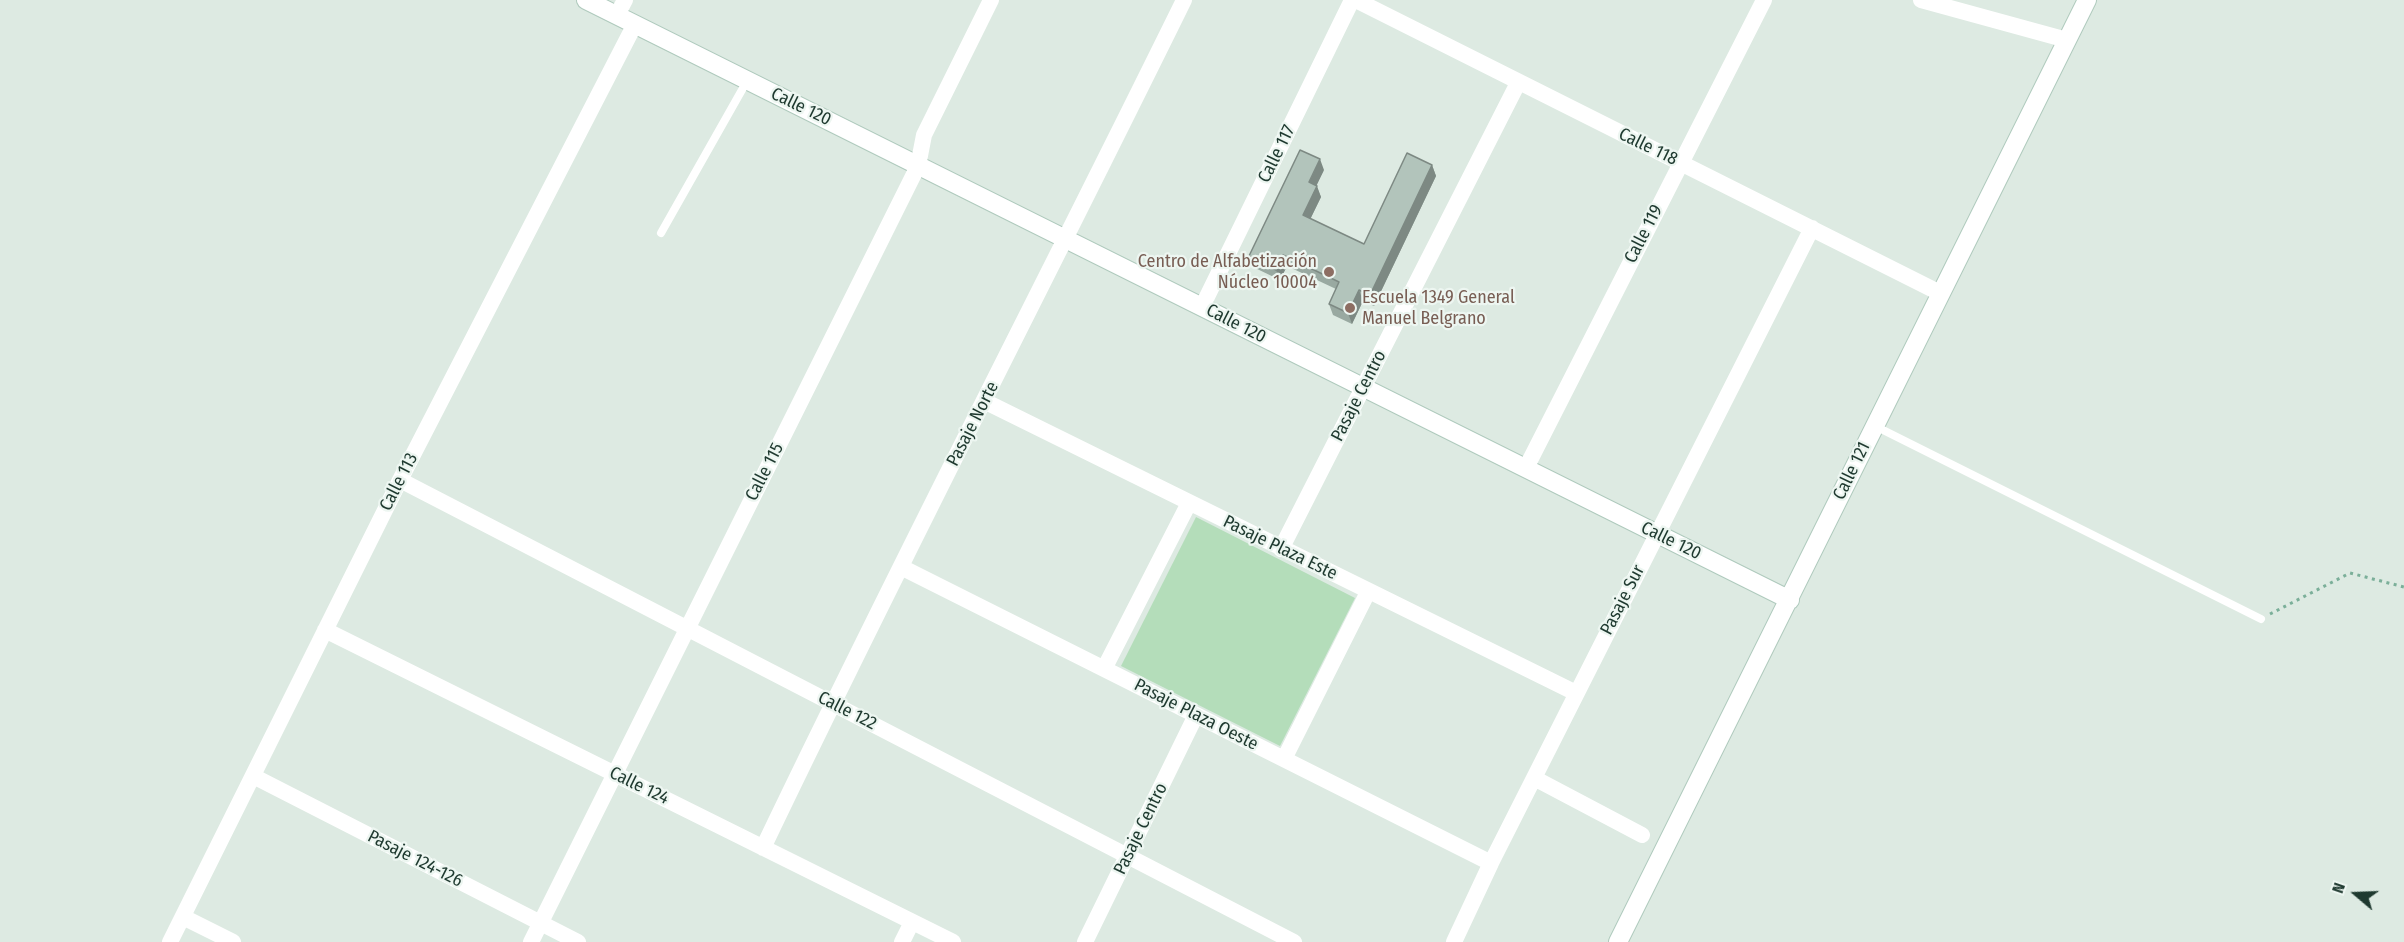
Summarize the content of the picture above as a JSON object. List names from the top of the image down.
{
  "streets": {
    "street": [
      "Calle 120",
      "Calle 118",
      "Calle 117",
      "Calle 119",
      "Pasaje Centro",
      "Pasaje Norte",
      "Calle 121",
      "Calle 115",
      "Calle 113",
      "Pasaje Plaza Este",
      "Pasaje Sur",
      "Calle 122",
      "Pasaje Plaza Oeste",
      "Calle 124",
      "Pasaje 124-126"
    ]
  },
  "crossings": [
    ["Calle 120", "Calle 117"],
    ["Calle 120", "Calle 119"],
    ["Calle 120", "Pasaje Centro"],
    ["Calle 120", "Pasaje Norte"],
    ["Calle 120", "Calle 121"],
    ["Calle 120", "Calle 115"],
    ["Calle 120", "Calle 113"],
    ["Calle 120", "Pasaje Sur"],
    ["Calle 118", "Calle 117"],
    ["Calle 118", "Calle 119"],
    ["Calle 118", "Pasaje Centro"],
    ["Calle 118", "Calle 121"],
    ["Calle 118", "Pasaje Sur"],
    ["Pasaje Centro", "Pasaje Plaza Este"],
    ["Pasaje Centro", "Calle 122"],
    ["Pasaje Centro", "Pasaje Plaza Oeste"],
    ["Pasaje Norte", "Pasaje Plaza Este"],
    ["Pasaje Norte", "Calle 122"],
    ["Pasaje Norte", "Pasaje Plaza Oeste"],
    ["Pasaje Norte", "Calle 124"],
    ["Calle 115", "Calle 122"],
    ["Calle 115", "Calle 124"],
    ["Calle 115", "Pasaje 124-126"],
    ["Calle 113", "Calle 122"],
    ["Calle 113", "Calle 124"],
    ["Calle 113", "Pasaje 124-126"],
    ["Pasaje Plaza Este", "Pasaje Sur"],
    ["Pasaje Sur", "Pasaje Plaza Oeste"]
  ],
  "places": ["Centro de Alfabetización Núcleo 10004", "Escuela 1349 General Manuel Belgrano"],
  "north": "left"
}
